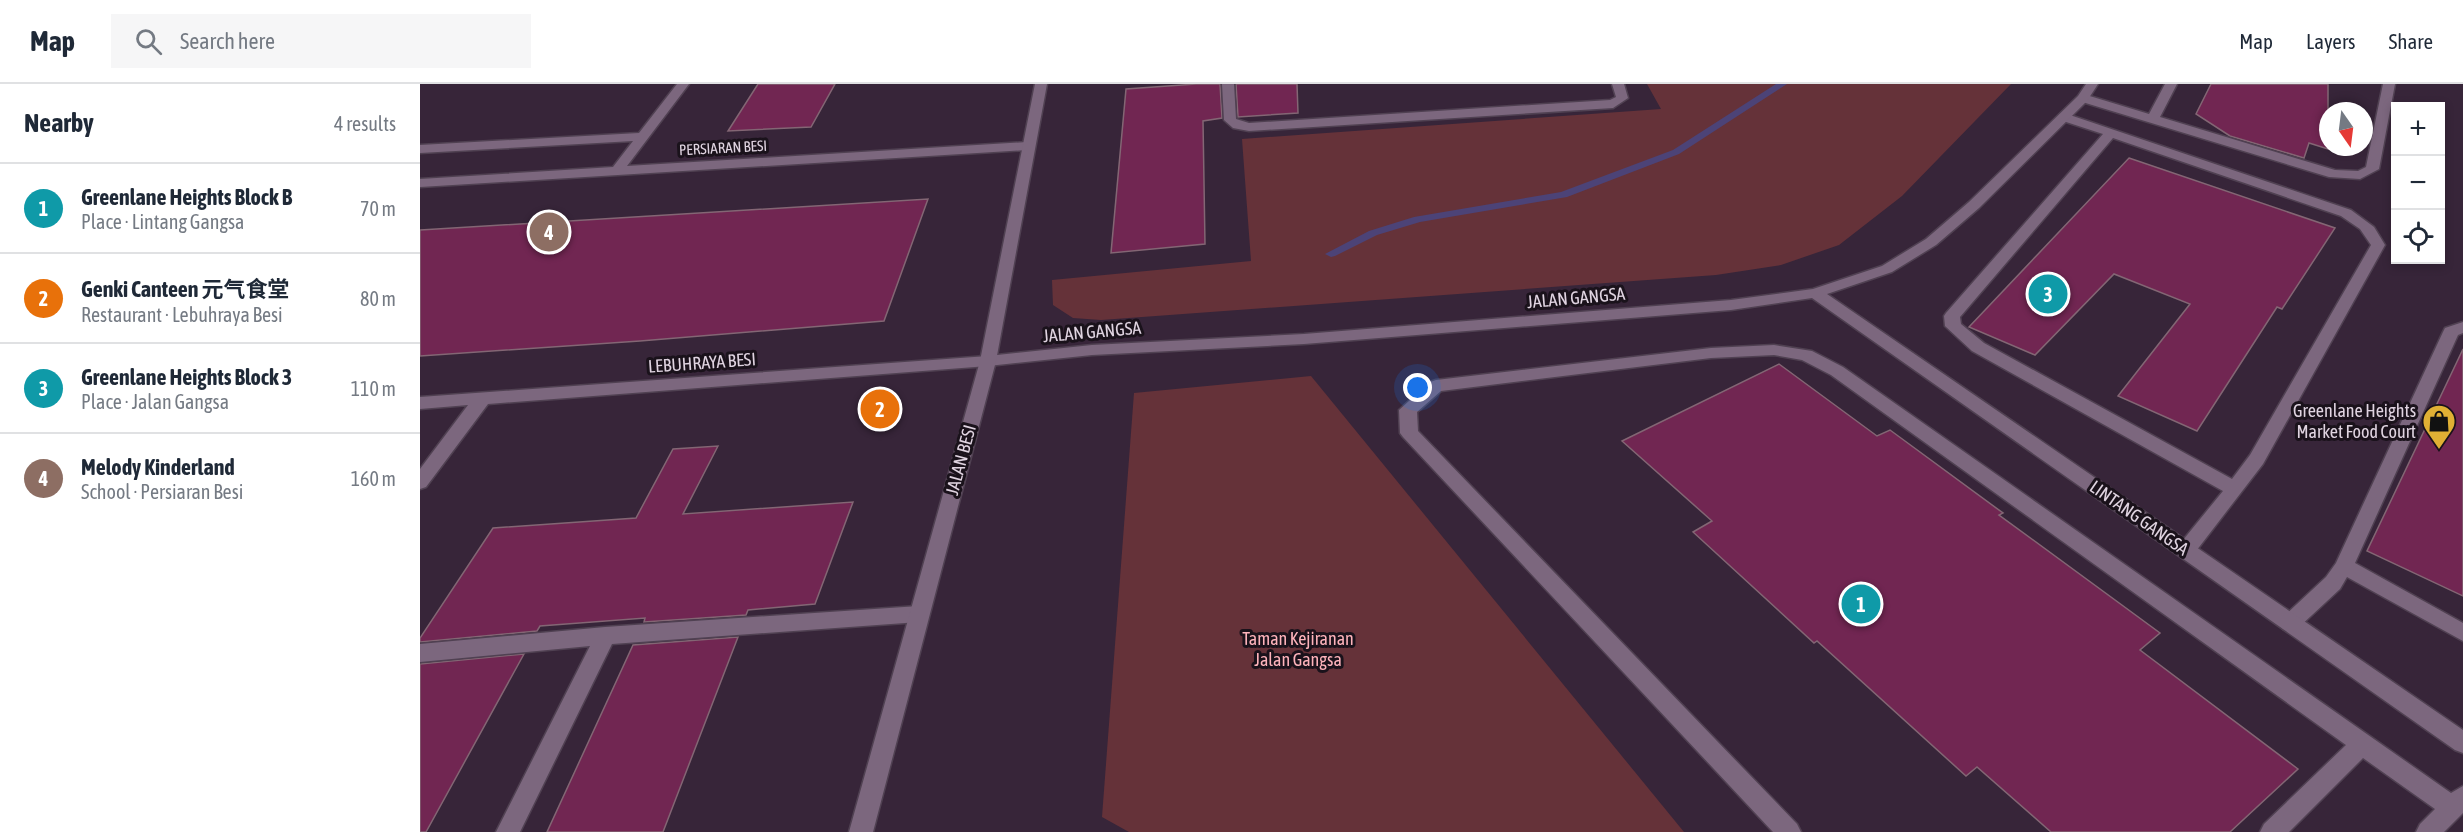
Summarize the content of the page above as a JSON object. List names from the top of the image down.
{
  "streets": {
    "street": [
      "PERSIARAN BESI",
      "JALAN GANGSA",
      "LEBUHRAYA BESI",
      "JALAN BESI",
      "LINTANG GANGSA"
    ]
  },
  "crossings": [
    ["PERSIARAN BESI", "JALAN BESI"],
    ["JALAN GANGSA", "LEBUHRAYA BESI"],
    ["JALAN GANGSA", "JALAN BESI"],
    ["JALAN GANGSA", "LINTANG GANGSA"],
    ["LEBUHRAYA BESI", "JALAN BESI"]
  ],
  "parks": ["Taman Kejiranan Jalan Gangsa"],
  "places": {
    "shop": ["Greenlane Heights Market Food Court"]
  },
  "north": "bottom",
  "page": {
    "header": "Map",
    "search": "Search here",
    "nav": ["Map", "Layers", "Share"],
    "heading": ["Nearby", "4 results"],
    "map_buttons": ["+", "−"],
    "list": [
      {
        "mark": "1",
        "name": "Greenlane Heights Block B",
        "note": "Place · Lintang Gangsa",
        "value": "70 m"
      },
      {
        "mark": "2",
        "name": "Genki Canteen 元气食堂",
        "note": "Restaurant · Lebuhraya Besi",
        "value": "80 m"
      },
      {
        "mark": "3",
        "name": "Greenlane Heights Block 3",
        "note": "Place · Jalan Gangsa",
        "value": "110 m"
      },
      {
        "mark": "4",
        "name": "Melody Kinderland",
        "note": "School · Persiaran Besi",
        "value": "160 m"
      }
    ],
    "pins": [
      "4",
      "3",
      "2",
      "1"
    ]
  }
}
